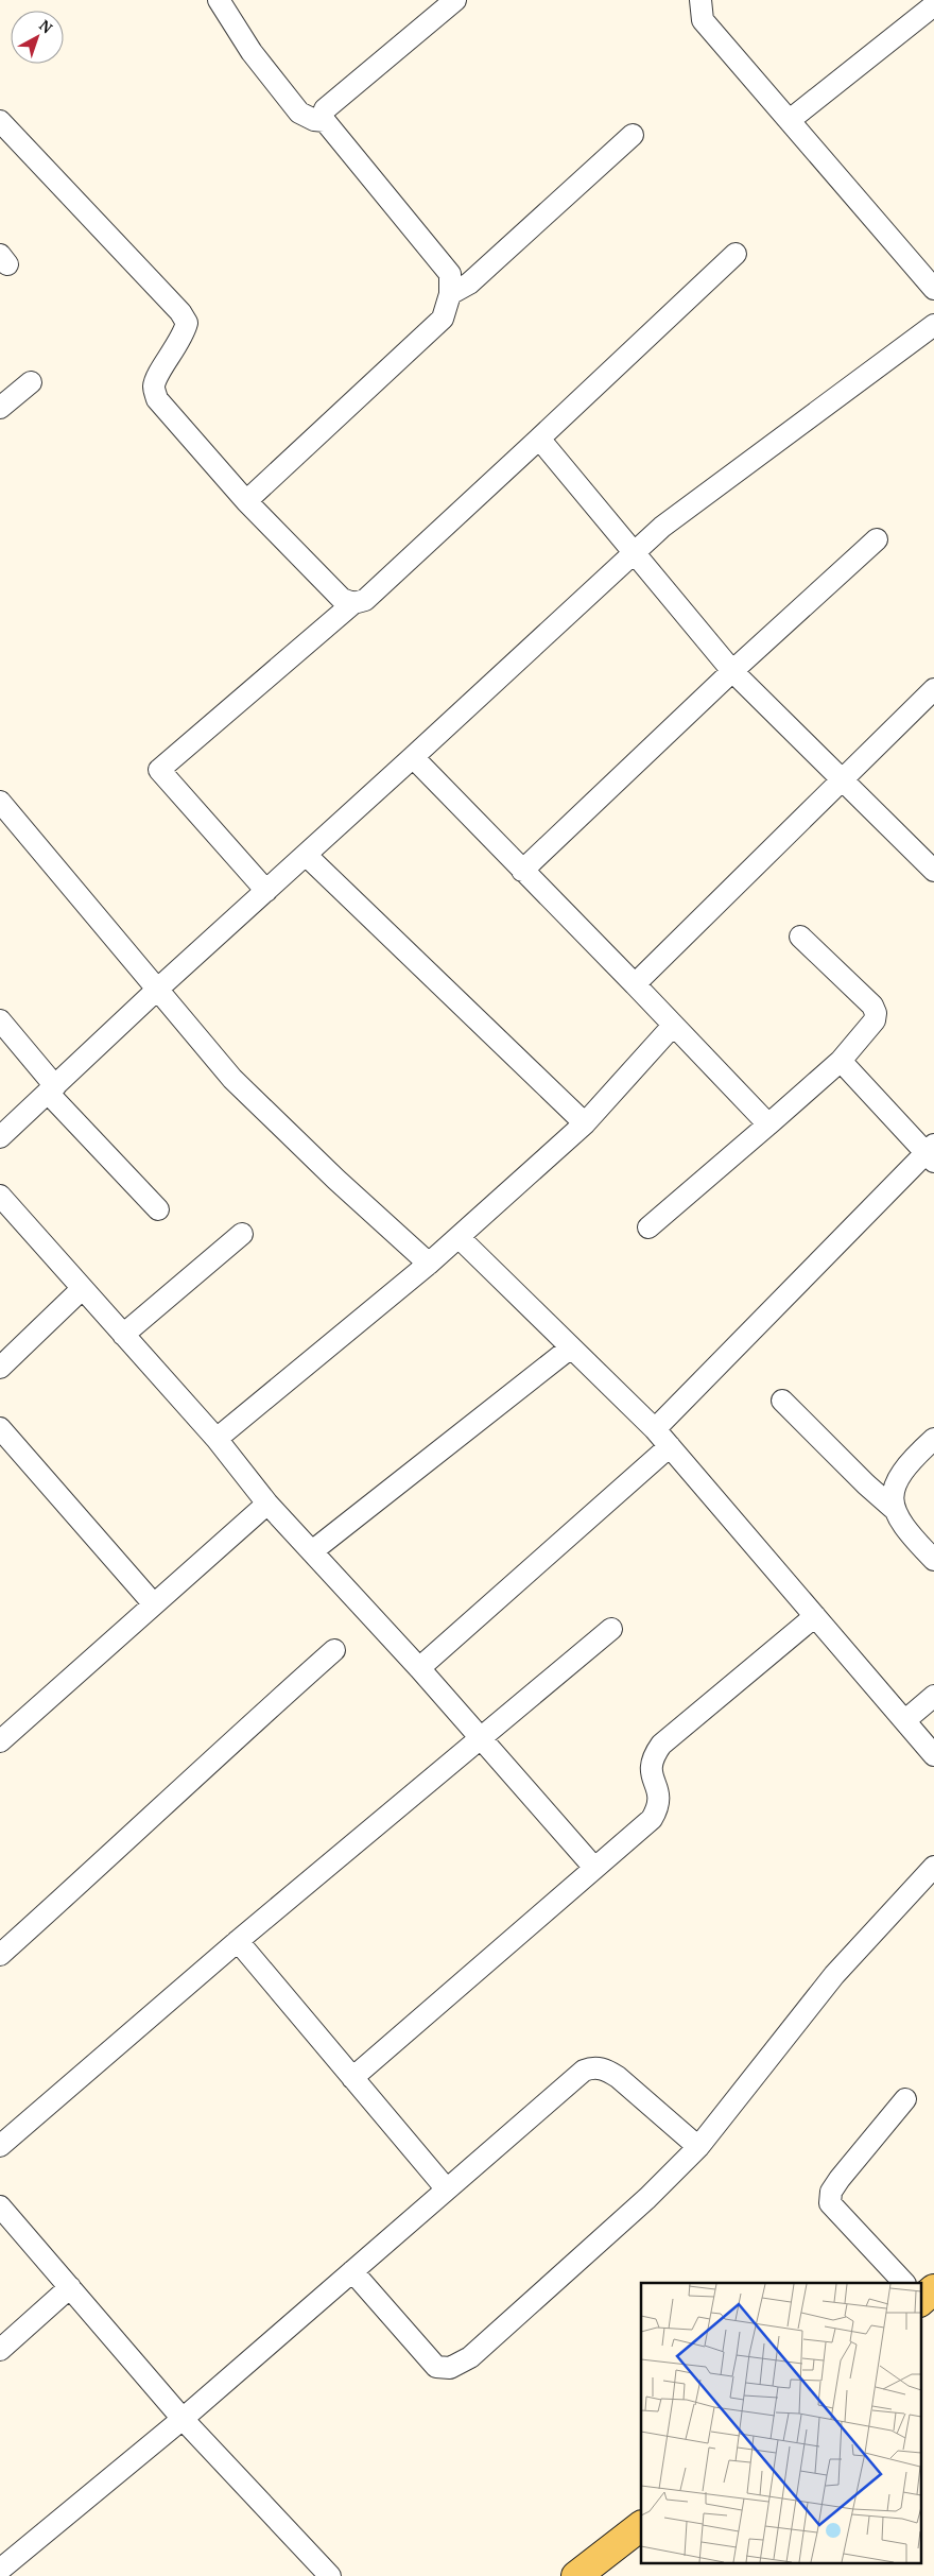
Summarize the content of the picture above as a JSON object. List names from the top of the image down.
{
  "north": "top right"
}
